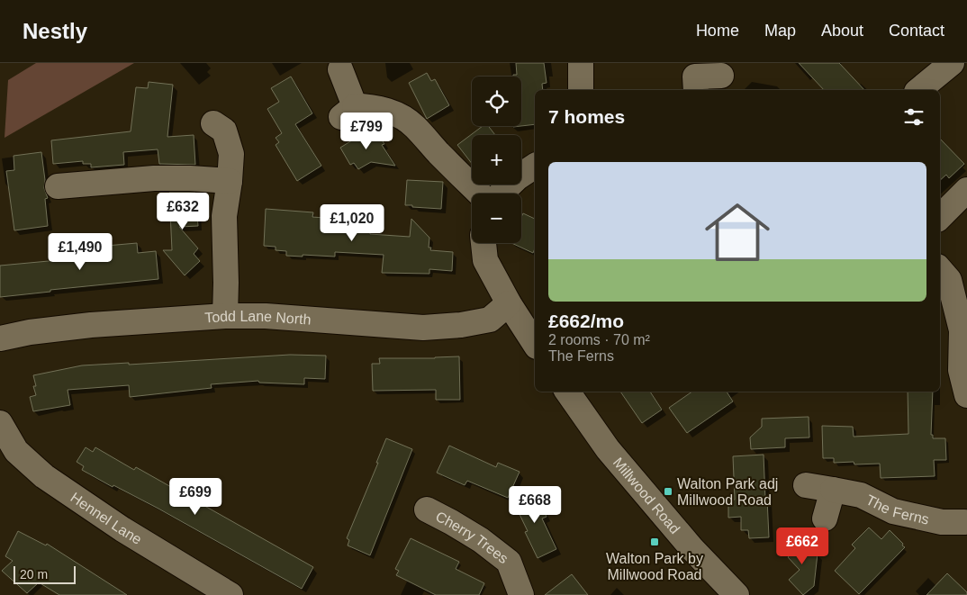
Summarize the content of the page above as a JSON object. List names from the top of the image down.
{
  "streets": {
    "street": [
      "Todd Lane North",
      "Millwood Road",
      "The Ferns",
      "Hennel Lane",
      "Cherry Trees"
    ]
  },
  "places": {
    "transit": ["Walton Park adj Millwood Road", "Walton Park by Millwood Road"]
  },
  "scale_bar": "20 m",
  "page": {
    "header": "Nestly",
    "nav": [
      "Home",
      "Map",
      "About",
      "Contact"
    ],
    "map_buttons": ["+", "−"],
    "heading": "7 homes",
    "price": [
      "£799",
      "£632",
      "£1,020",
      "£1,490",
      "£699",
      "£668",
      "£662"
    ],
    "list": [
      {
        "name": "£662/mo",
        "note": "2 rooms · 70 m² · The Ferns"
      }
    ],
    "scale": "20 m"
  }
}
